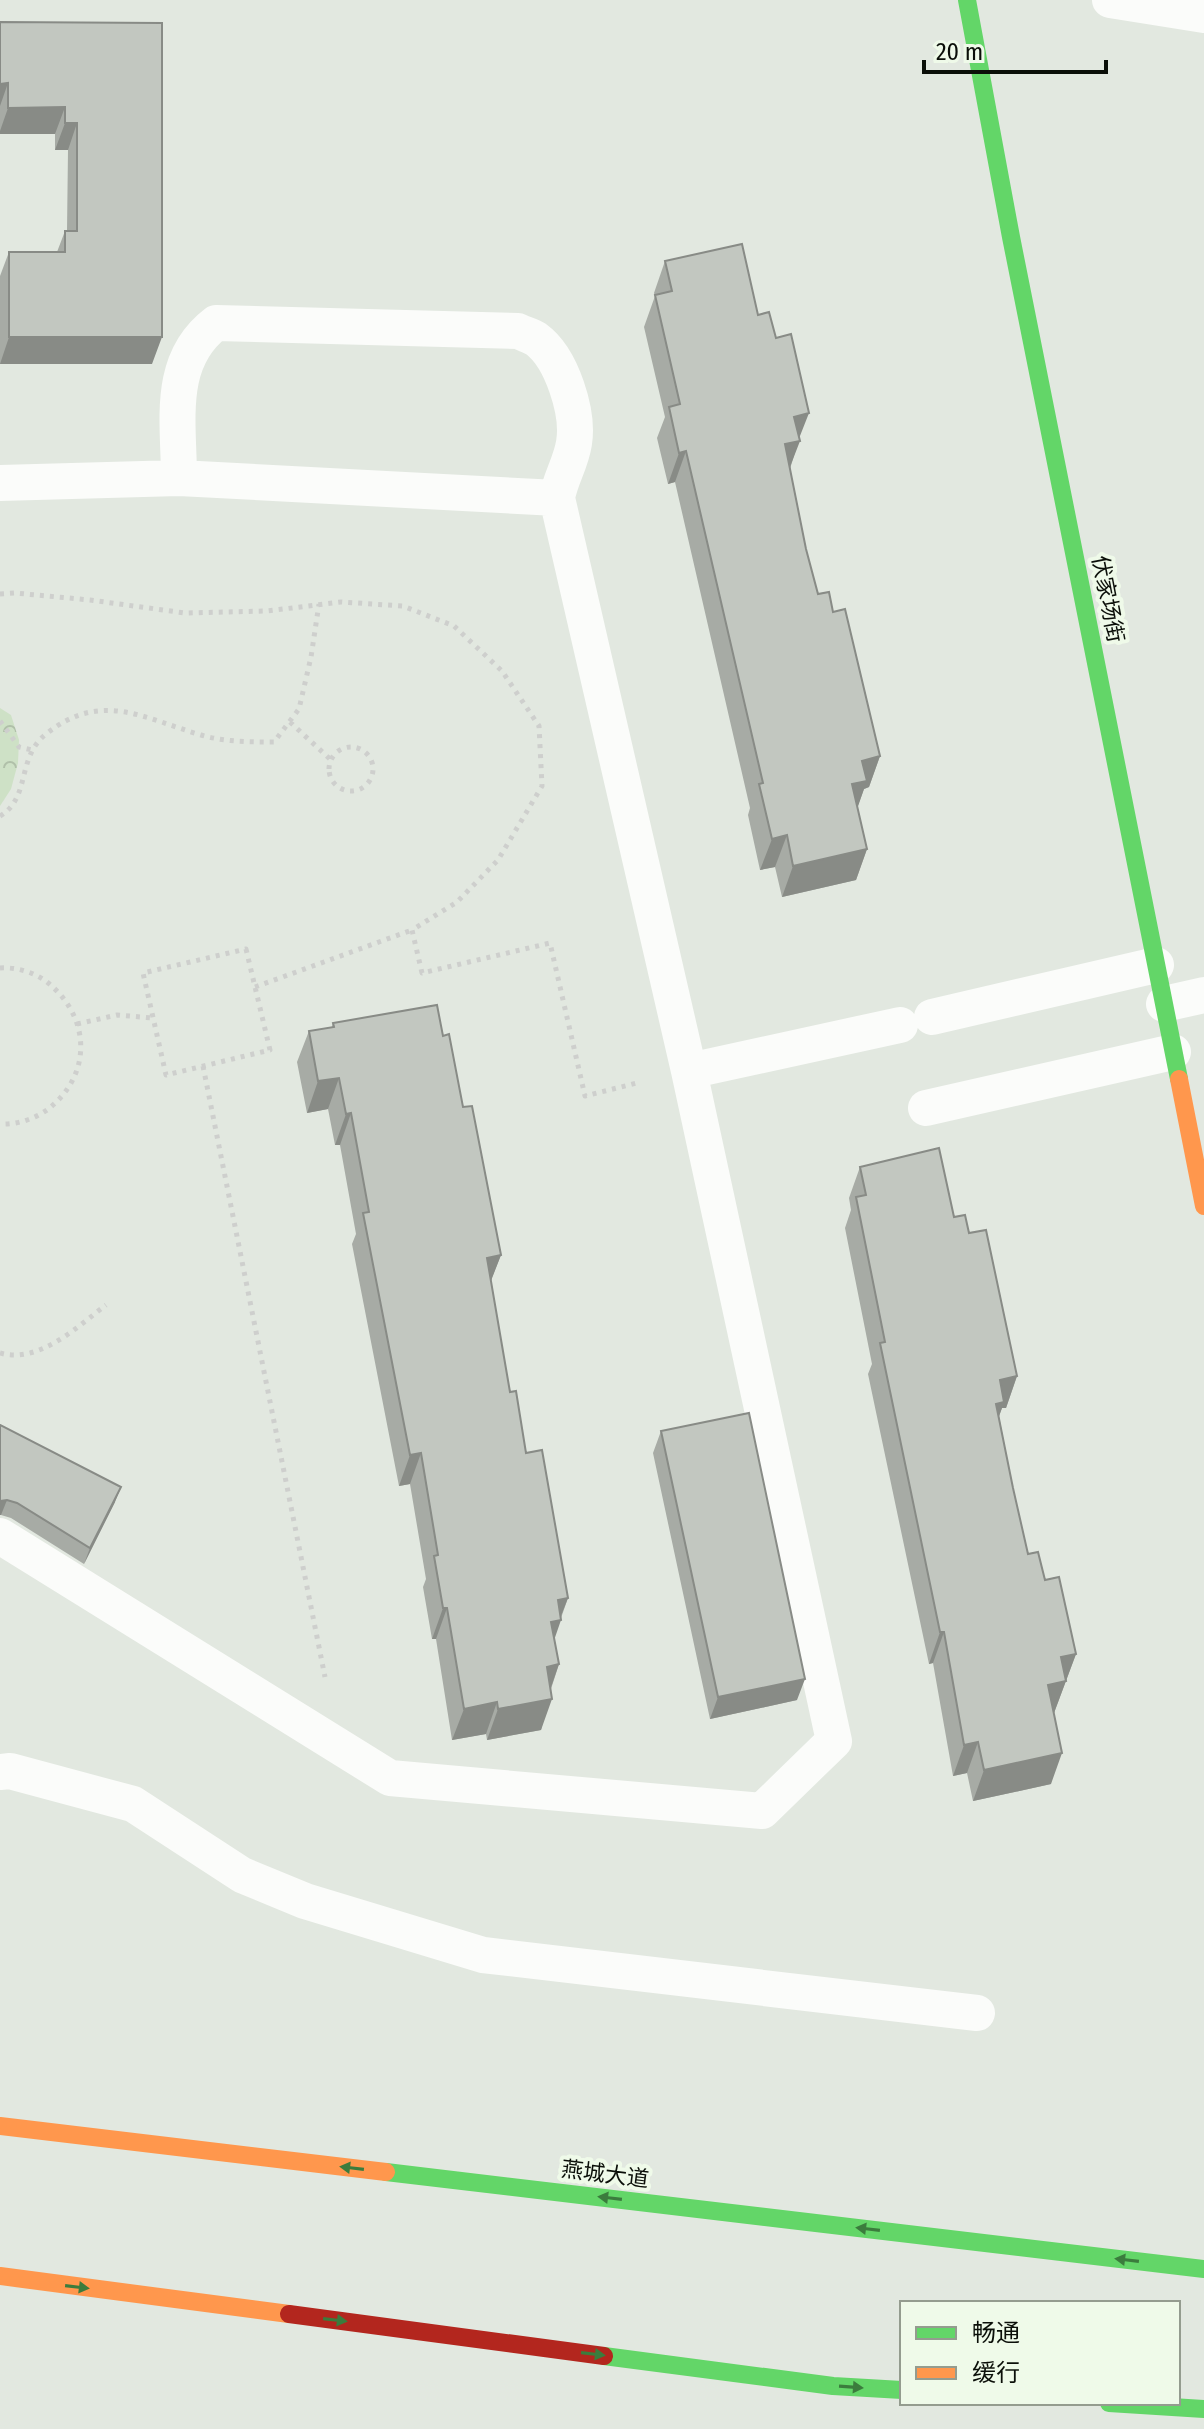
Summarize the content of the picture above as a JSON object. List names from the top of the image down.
{
  "streets": {
    "main road": ["伏家场街", "燕城大道"]
  },
  "legend": ["畅通", "缓行"],
  "scale_bar": "20 m"
}
